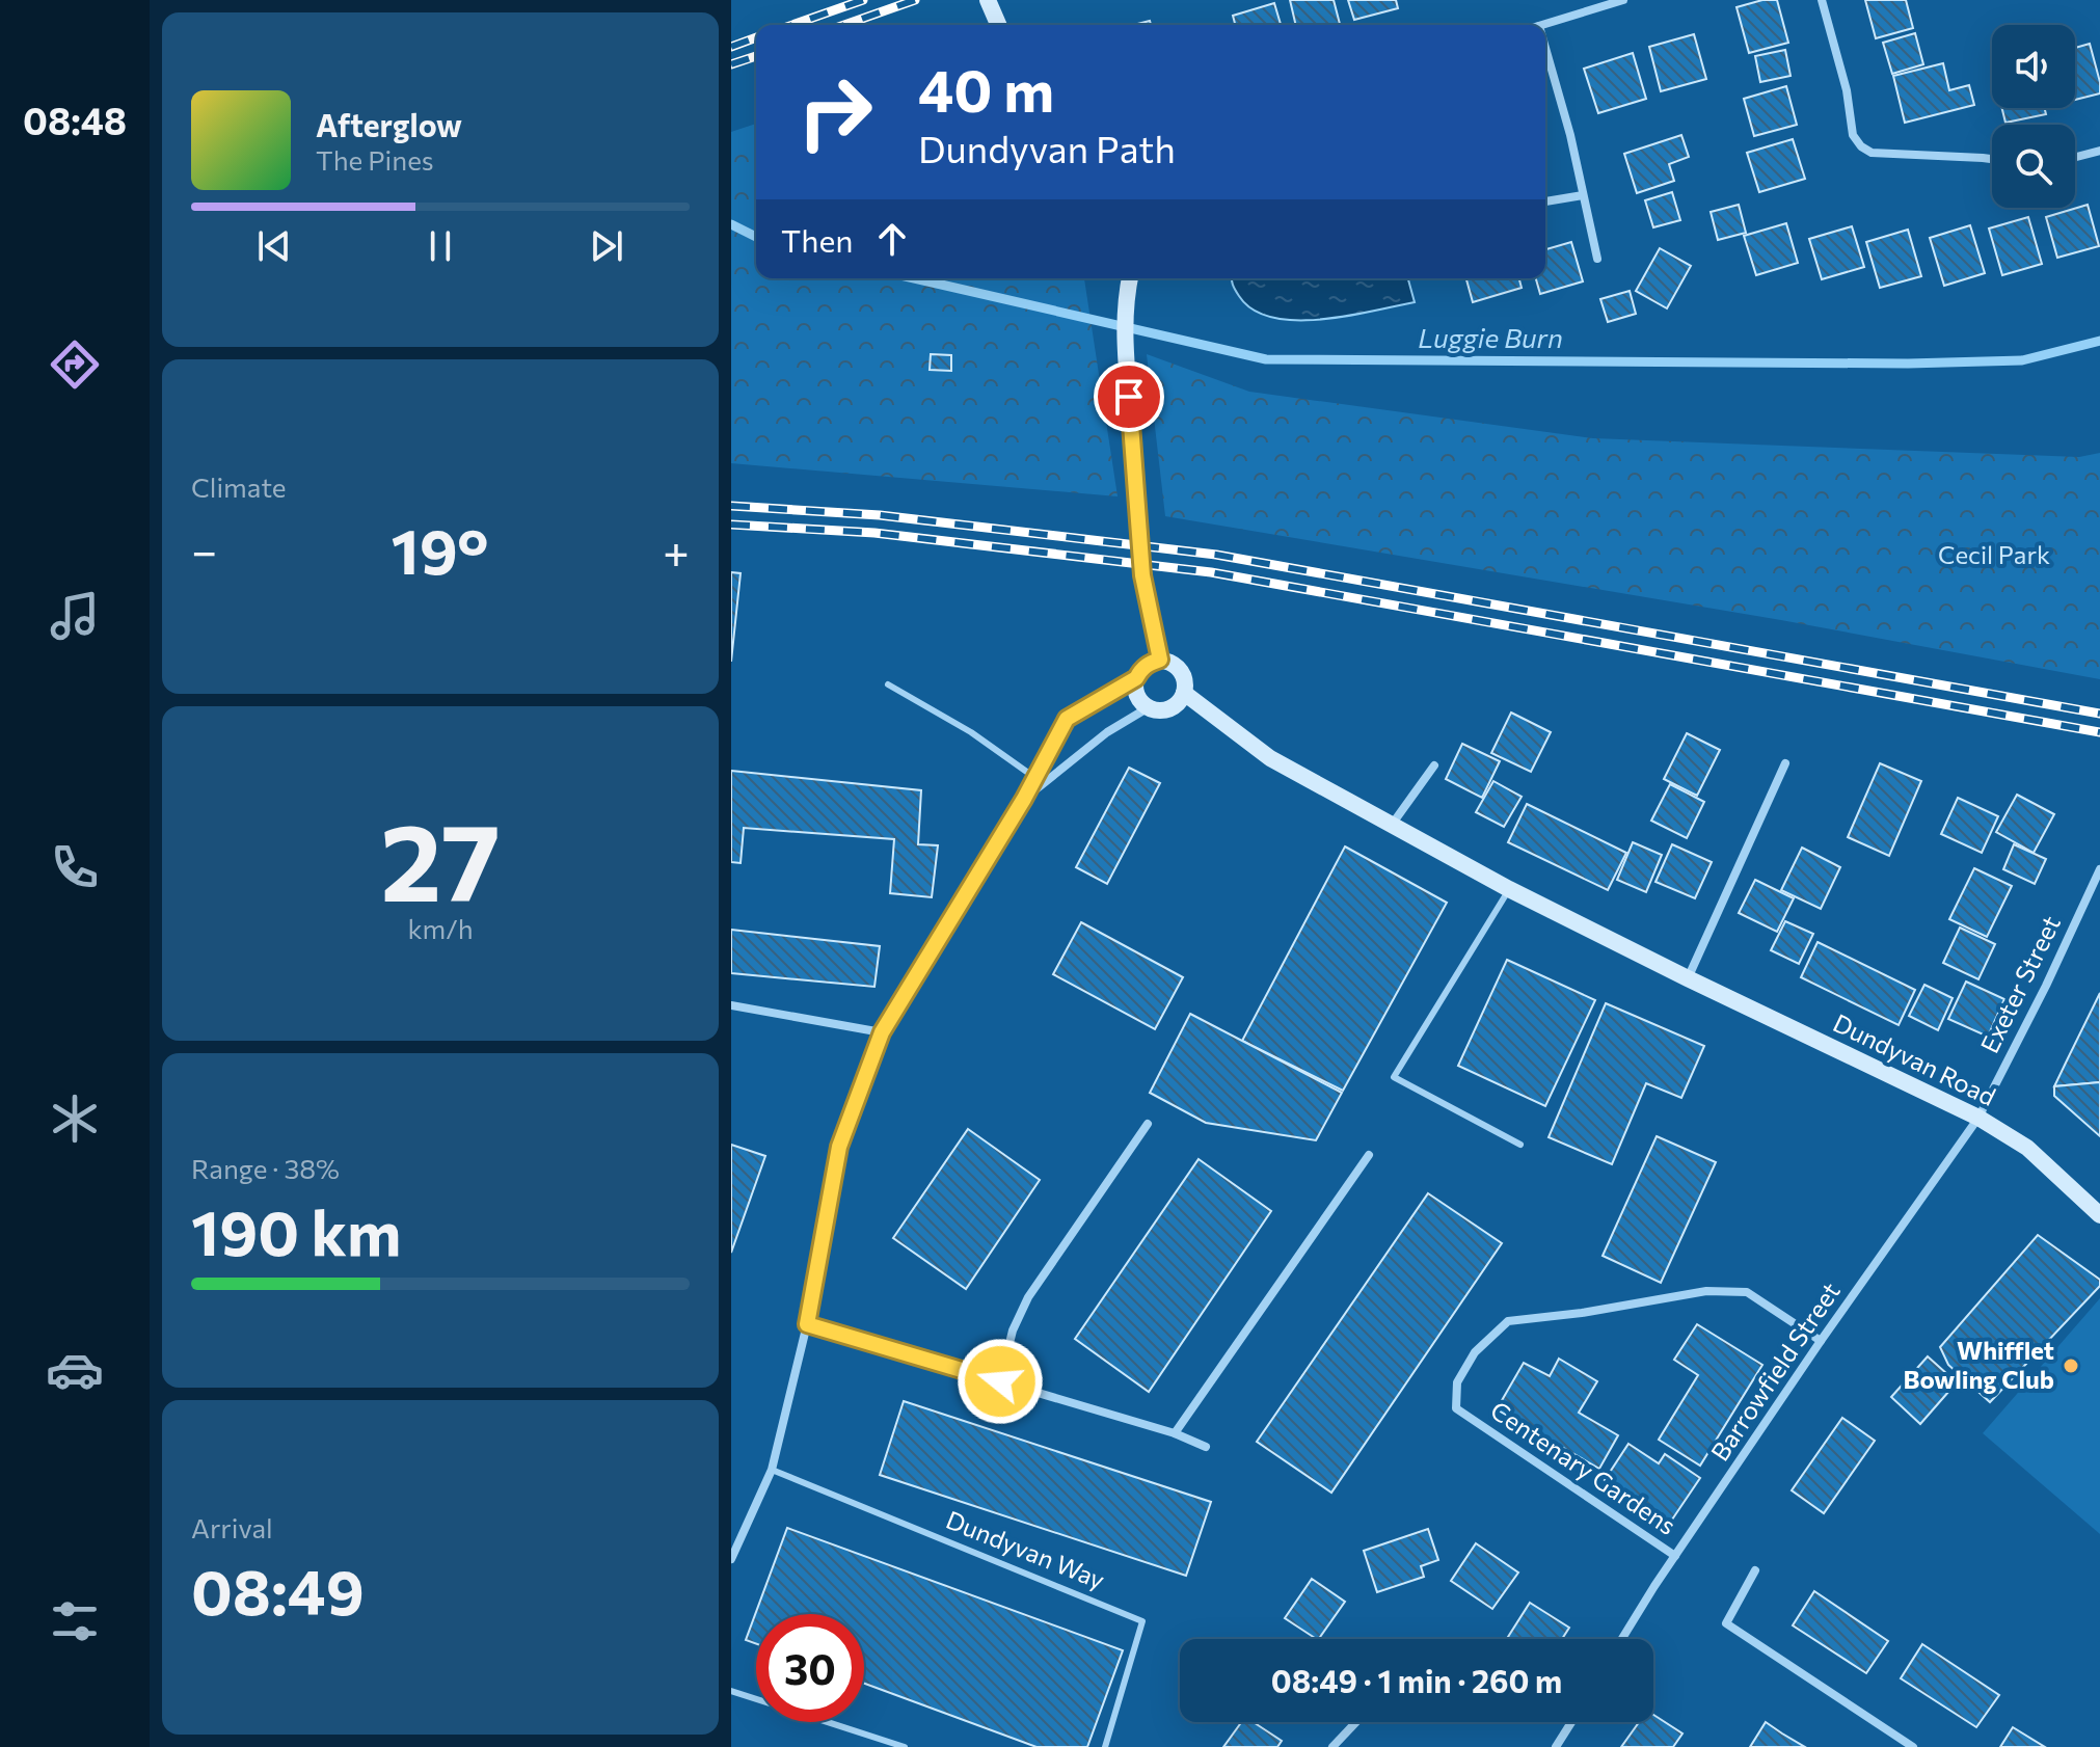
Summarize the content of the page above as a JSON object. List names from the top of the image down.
{
  "streets": {
    "main road": ["Dundyvan Road"],
    "street": ["Exeter Street", "Barrowfield Street", "Centenary Gardens"],
    "lane": ["Dundyvan Way"]
  },
  "crossings": [
    ["Exeter Street", "Dundyvan Road"],
    ["Exeter Street", "Barrowfield Street"],
    ["Dundyvan Road", "Barrowfield Street"],
    ["Barrowfield Street", "Centenary Gardens"]
  ],
  "water": ["Luggie Burn"],
  "parks": ["Cecil Park"],
  "places": ["Whifflet Bowling Club"],
  "page": {
    "tabs": "08:48",
    "turn": ["40 m", "Dundyvan Path"],
    "song": ["Afterglow", "The Pines"],
    "then": "Then",
    "tile": [
      "Climate",
      ["27", "km/h"],
      ["Range · 38%", "190 km"],
      ["Arrival", "08:49"]
    ],
    "heat": ["−", "19°", "+"],
    "limit": "30",
    "trip": "08:49 · 1 min · 260 m"
  }
}
